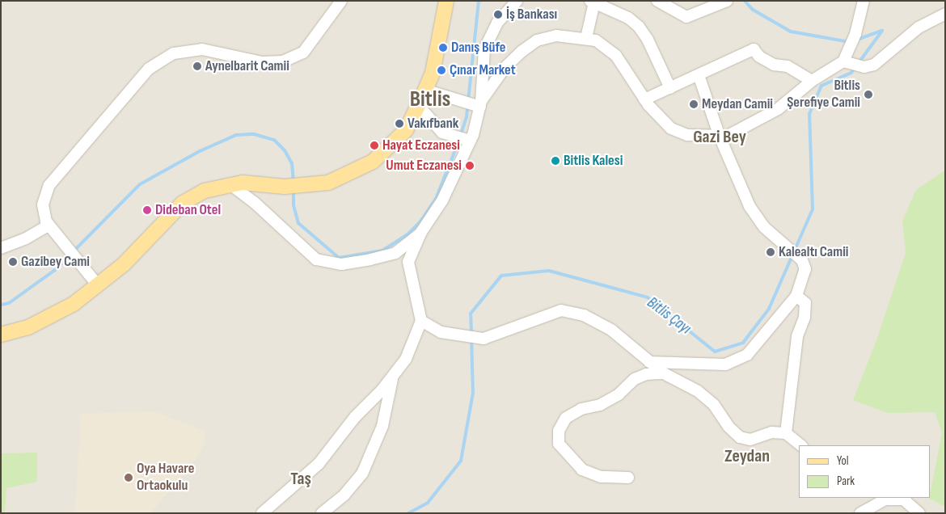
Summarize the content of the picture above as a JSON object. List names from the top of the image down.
{
  "districts": [
    "Bitlis",
    "Gazi Bey",
    "Zeydan",
    "Taş"
  ],
  "water": ["Bitlis Çayı"],
  "places": [
    "İş Bankası",
    "Danış Büfe",
    "Aynelbarit Camii",
    "Çınar Market",
    "Bitlis Şerefiye Camii",
    "Meydan Camii",
    "Vakıfbank",
    "Hayat Eczanesi",
    "Bitlis Kalesi",
    "Umut Eczanesi",
    "Dideban Otel",
    "Kalealtı Camii",
    "Gazibey Cami",
    "Oya Havare Ortaokulu"
  ],
  "legend": ["Yol", "Park"]
}
